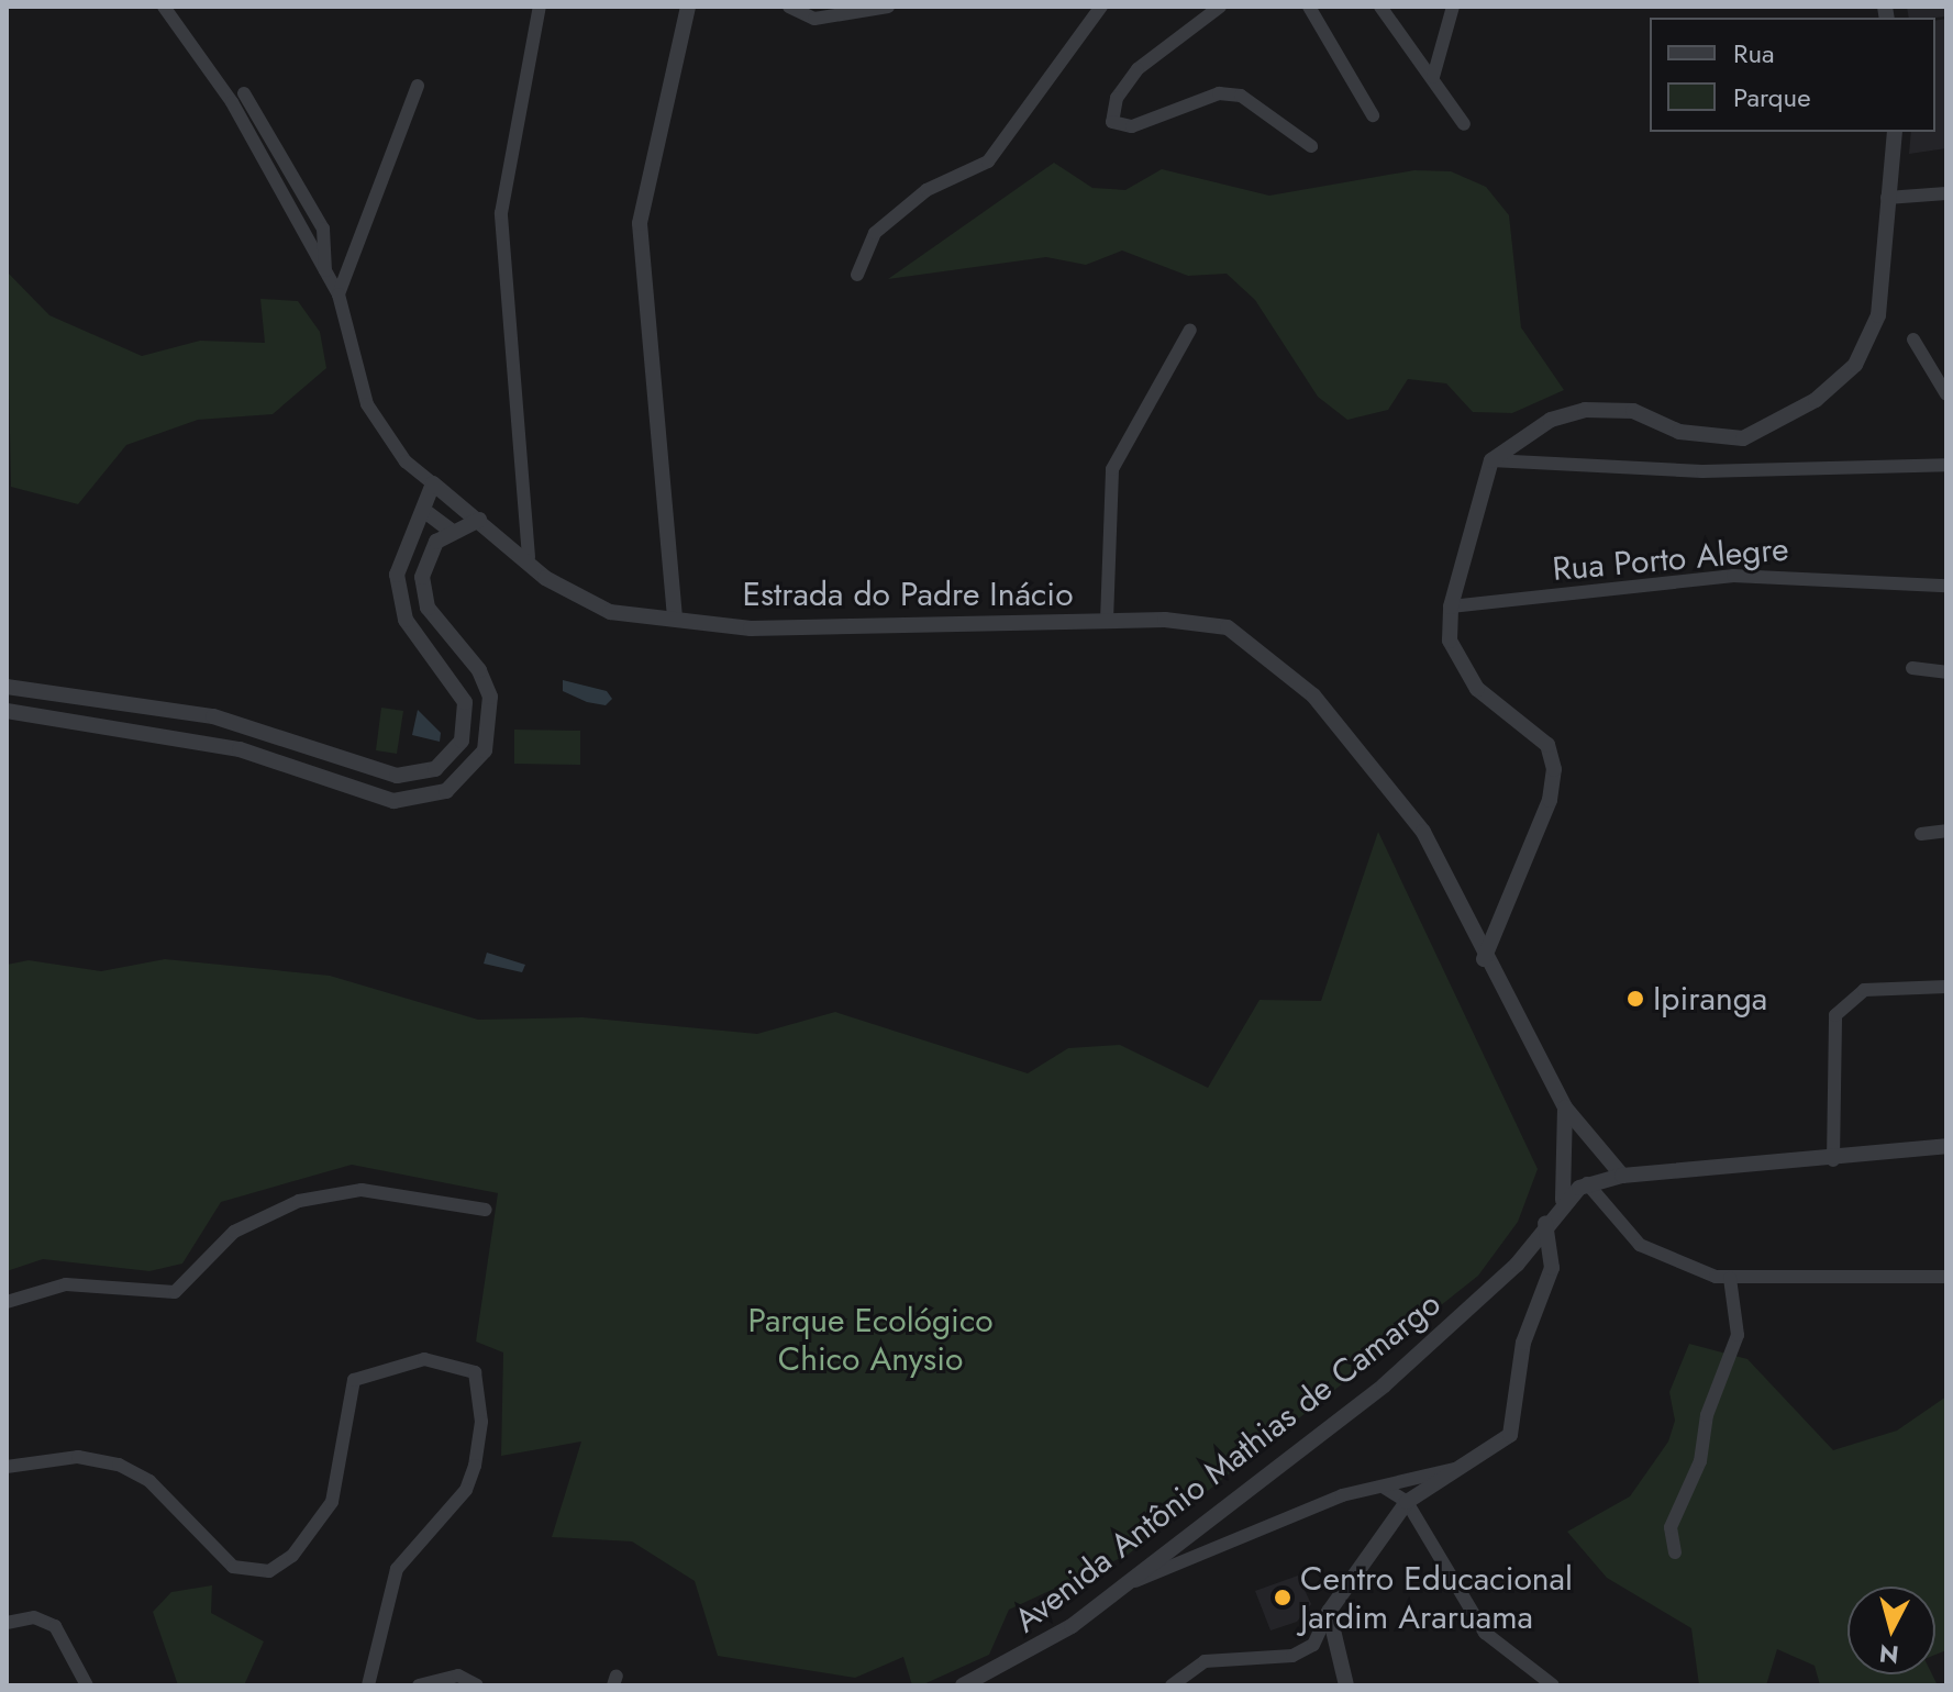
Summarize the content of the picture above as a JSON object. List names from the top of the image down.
{
  "streets": {
    "street": ["Rua Porto Alegre", "Estrada do Padre Inácio", "Avenida Antônio Mathias de Camargo"]
  },
  "parks": ["Parque Ecológico Chico Anysio"],
  "places": ["Ipiranga", "Centro Educacional Jardim Araruama"],
  "legend": ["Rua", "Parque"],
  "north": "bottom"
}
